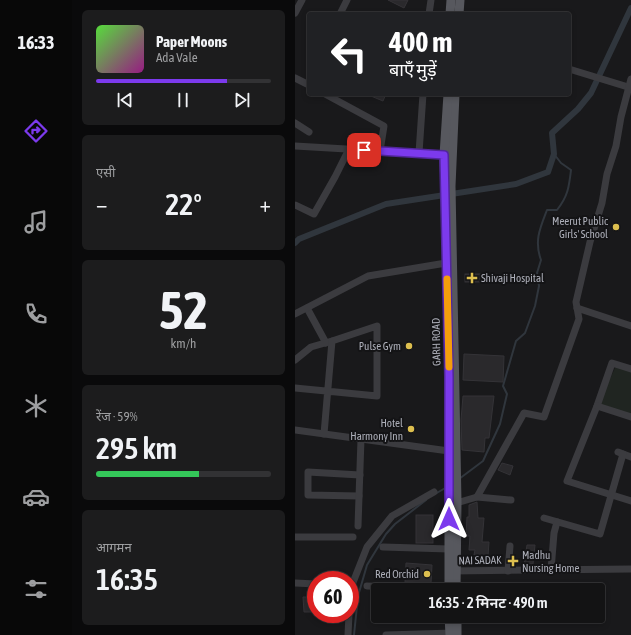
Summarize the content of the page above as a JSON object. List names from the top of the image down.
{
  "streets": {
    "main road": ["GARH ROAD"],
    "street": ["NAI SADAK"]
  },
  "crossings": [
    ["GARH ROAD", "NAI SADAK"]
  ],
  "places": {
    "other": [
      "Meerut Public Girls' School",
      "Pulse Gym",
      "Hotel Harmony Inn",
      "Red Orchid"
    ],
    "health": ["Shivaji Hospital", "Madhu Nursing Home"]
  },
  "page": {
    "tabs": "16:33",
    "turn": ["400 m", "बाएँ मुड़ें"],
    "song": ["Paper Moons", "Ada Vale"],
    "tile": [
      "एसी",
      ["52", "km/h"],
      ["रेंज · 59%", "295 km"],
      ["आगमन", "16:35"]
    ],
    "heat": ["−", "22°", "+"],
    "limit": "60",
    "trip": "16:35 · 2 मिनट · 490 m"
  }
}
